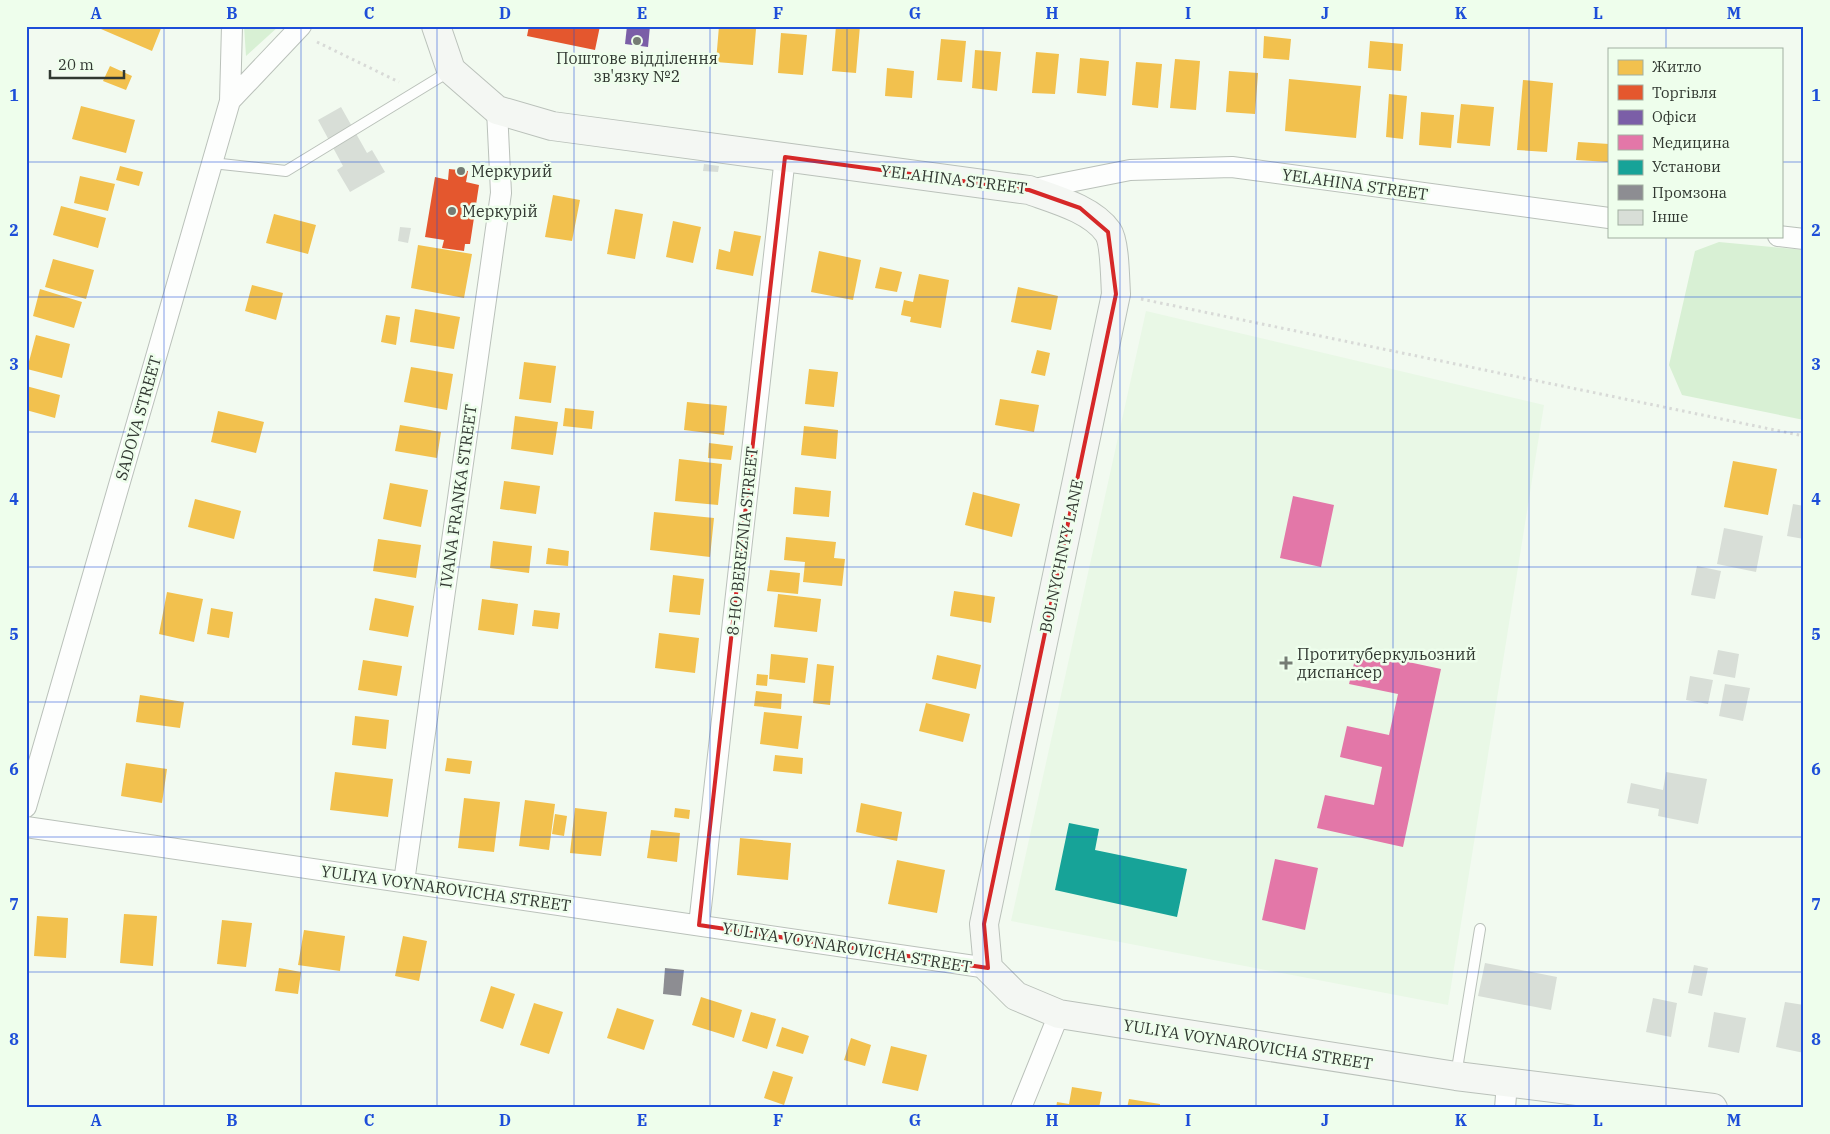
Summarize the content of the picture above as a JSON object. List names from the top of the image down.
{
  "streets": {
    "main road": ["YELAHINA STREET", "BOLNYCHNYY LANE", "YULIYA VOYNAROVICHA STREET"],
    "street": ["SADOVA STREET", "IVANA FRANKA STREET", "8-HO BEREZNIA STREET"]
  },
  "crossings": [
    ["YELAHINA STREET", "IVANA FRANKA STREET"],
    ["YELAHINA STREET", "8-HO BEREZNIA STREET"],
    ["YELAHINA STREET", "BOLNYCHNYY LANE"],
    ["IVANA FRANKA STREET", "YULIYA VOYNAROVICHA STREET"],
    ["8-HO BEREZNIA STREET", "YULIYA VOYNAROVICHA STREET"],
    ["BOLNYCHNYY LANE", "YULIYA VOYNAROVICHA STREET"]
  ],
  "places": {
    "other": ["Поштове відділення зв'язку №2", "Меркурий", "Меркурій"],
    "health": ["Протитуберкульозний диспансер"]
  },
  "legend": [
    "Житло",
    "Торгівля",
    "Офіси",
    "Медицина",
    "Установи",
    "Промзона",
    "Інше"
  ],
  "scale_bar": "20 m",
  "grid": {
    "columns": [
      "A",
      "B",
      "C",
      "D",
      "E",
      "F",
      "G",
      "H",
      "I",
      "J",
      "K",
      "L",
      "M"
    ],
    "rows": [
      "1",
      "2",
      "3",
      "4",
      "5",
      "6",
      "7",
      "8"
    ]
  }
}
